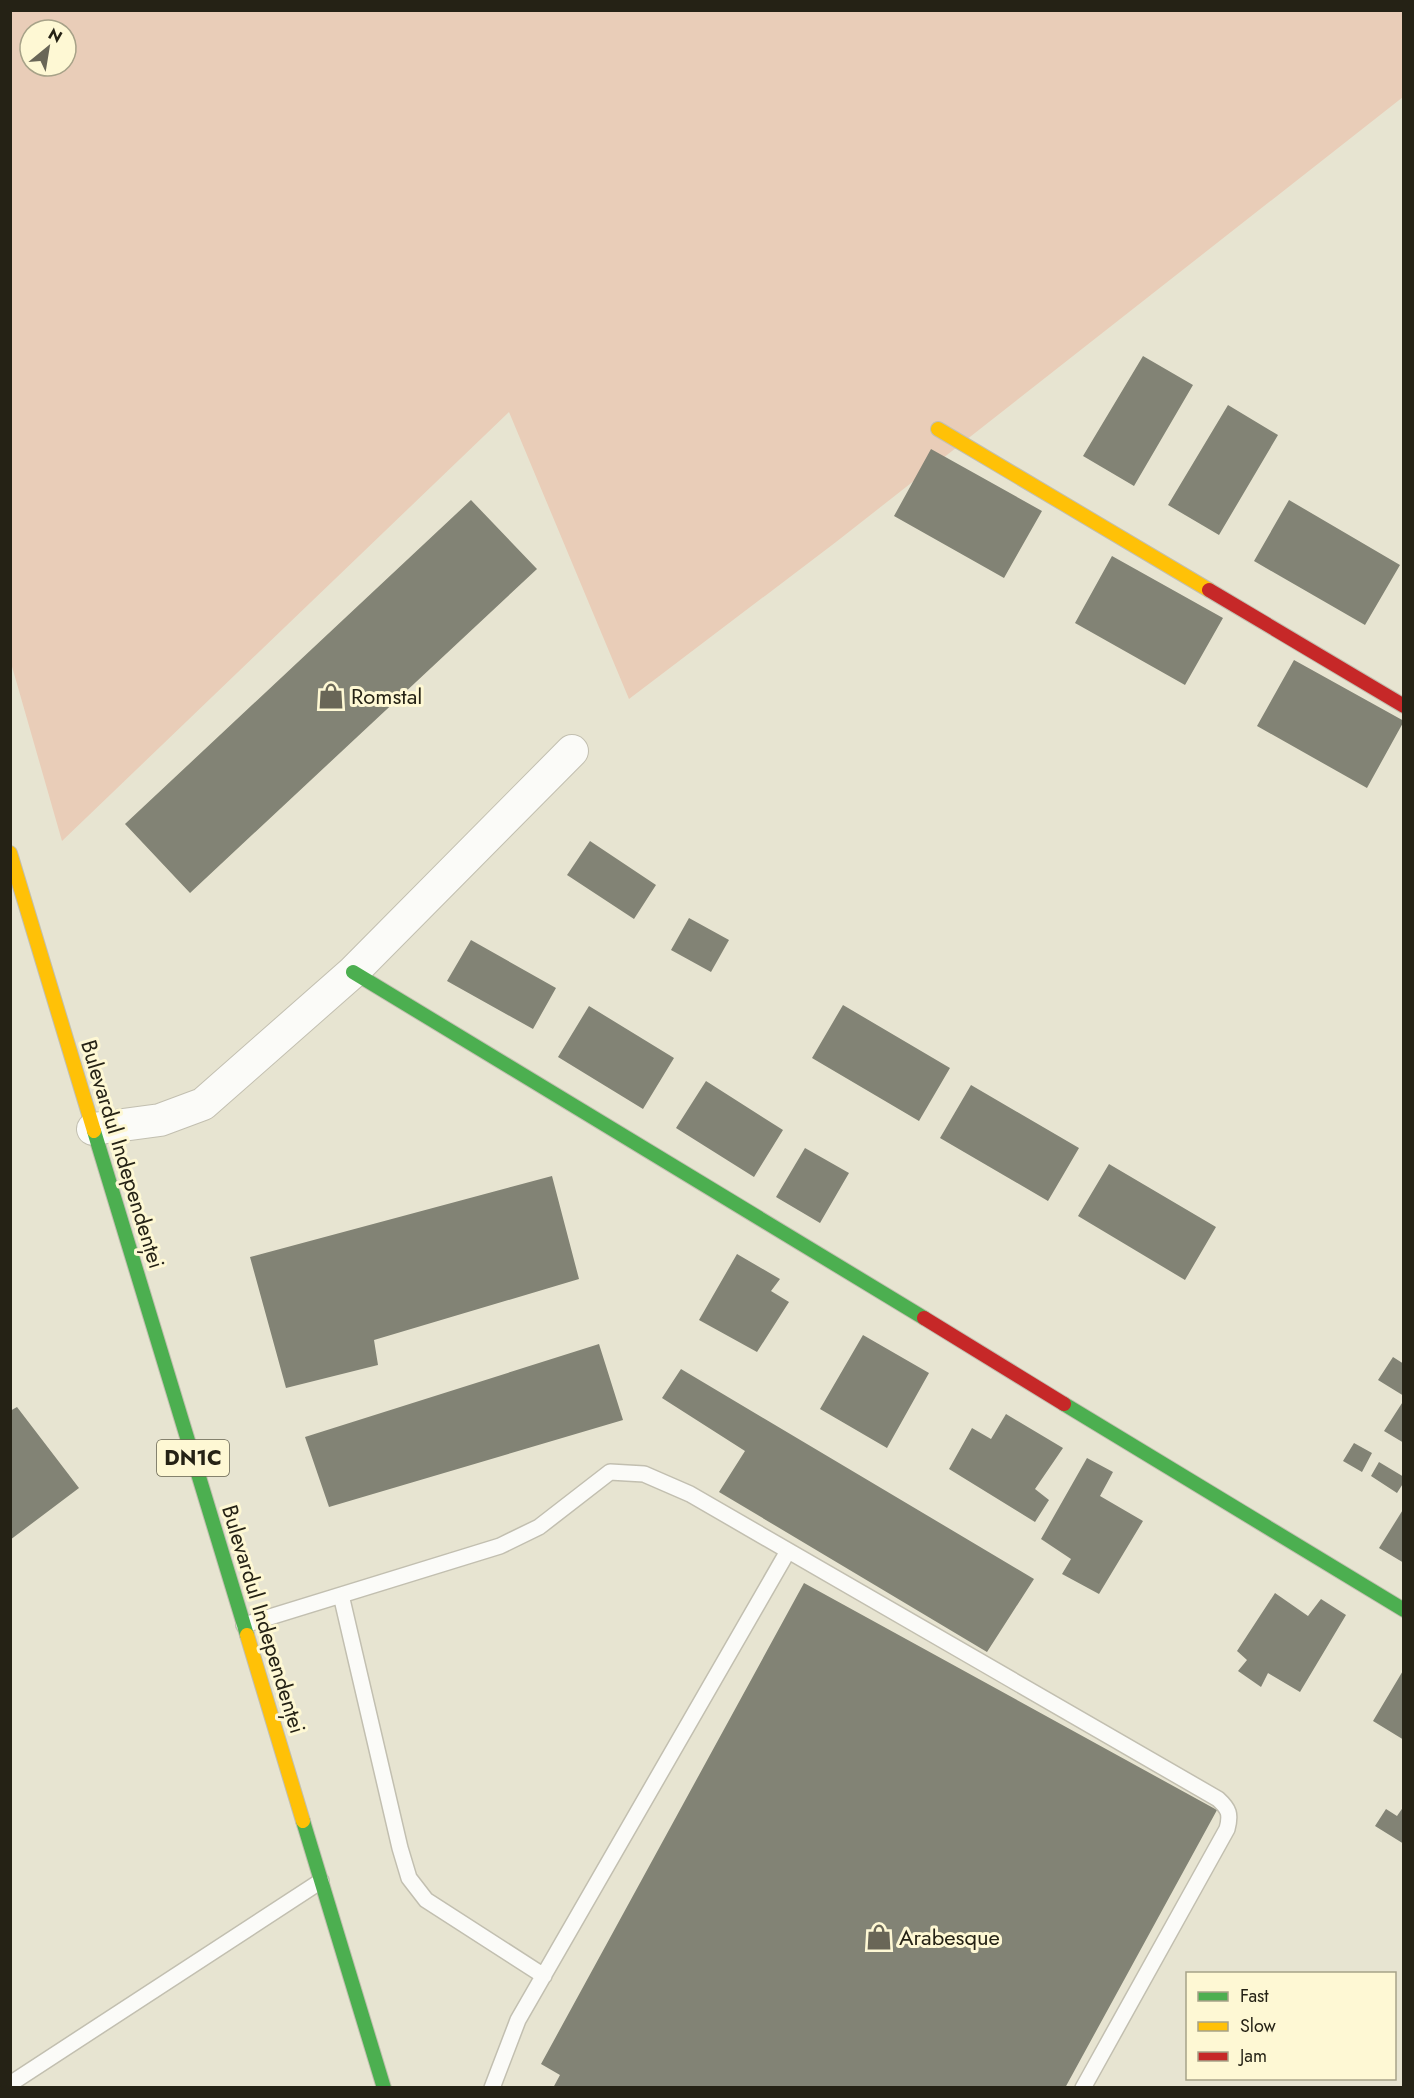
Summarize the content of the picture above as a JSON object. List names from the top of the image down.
{
  "streets": {
    "main road": ["Bulevardul Independenței", "DN1C"]
  },
  "places": {
    "shop": ["Romstal", "Arabesque"]
  },
  "legend": ["Fast", "Slow", "Jam"],
  "north": "top right"
}
